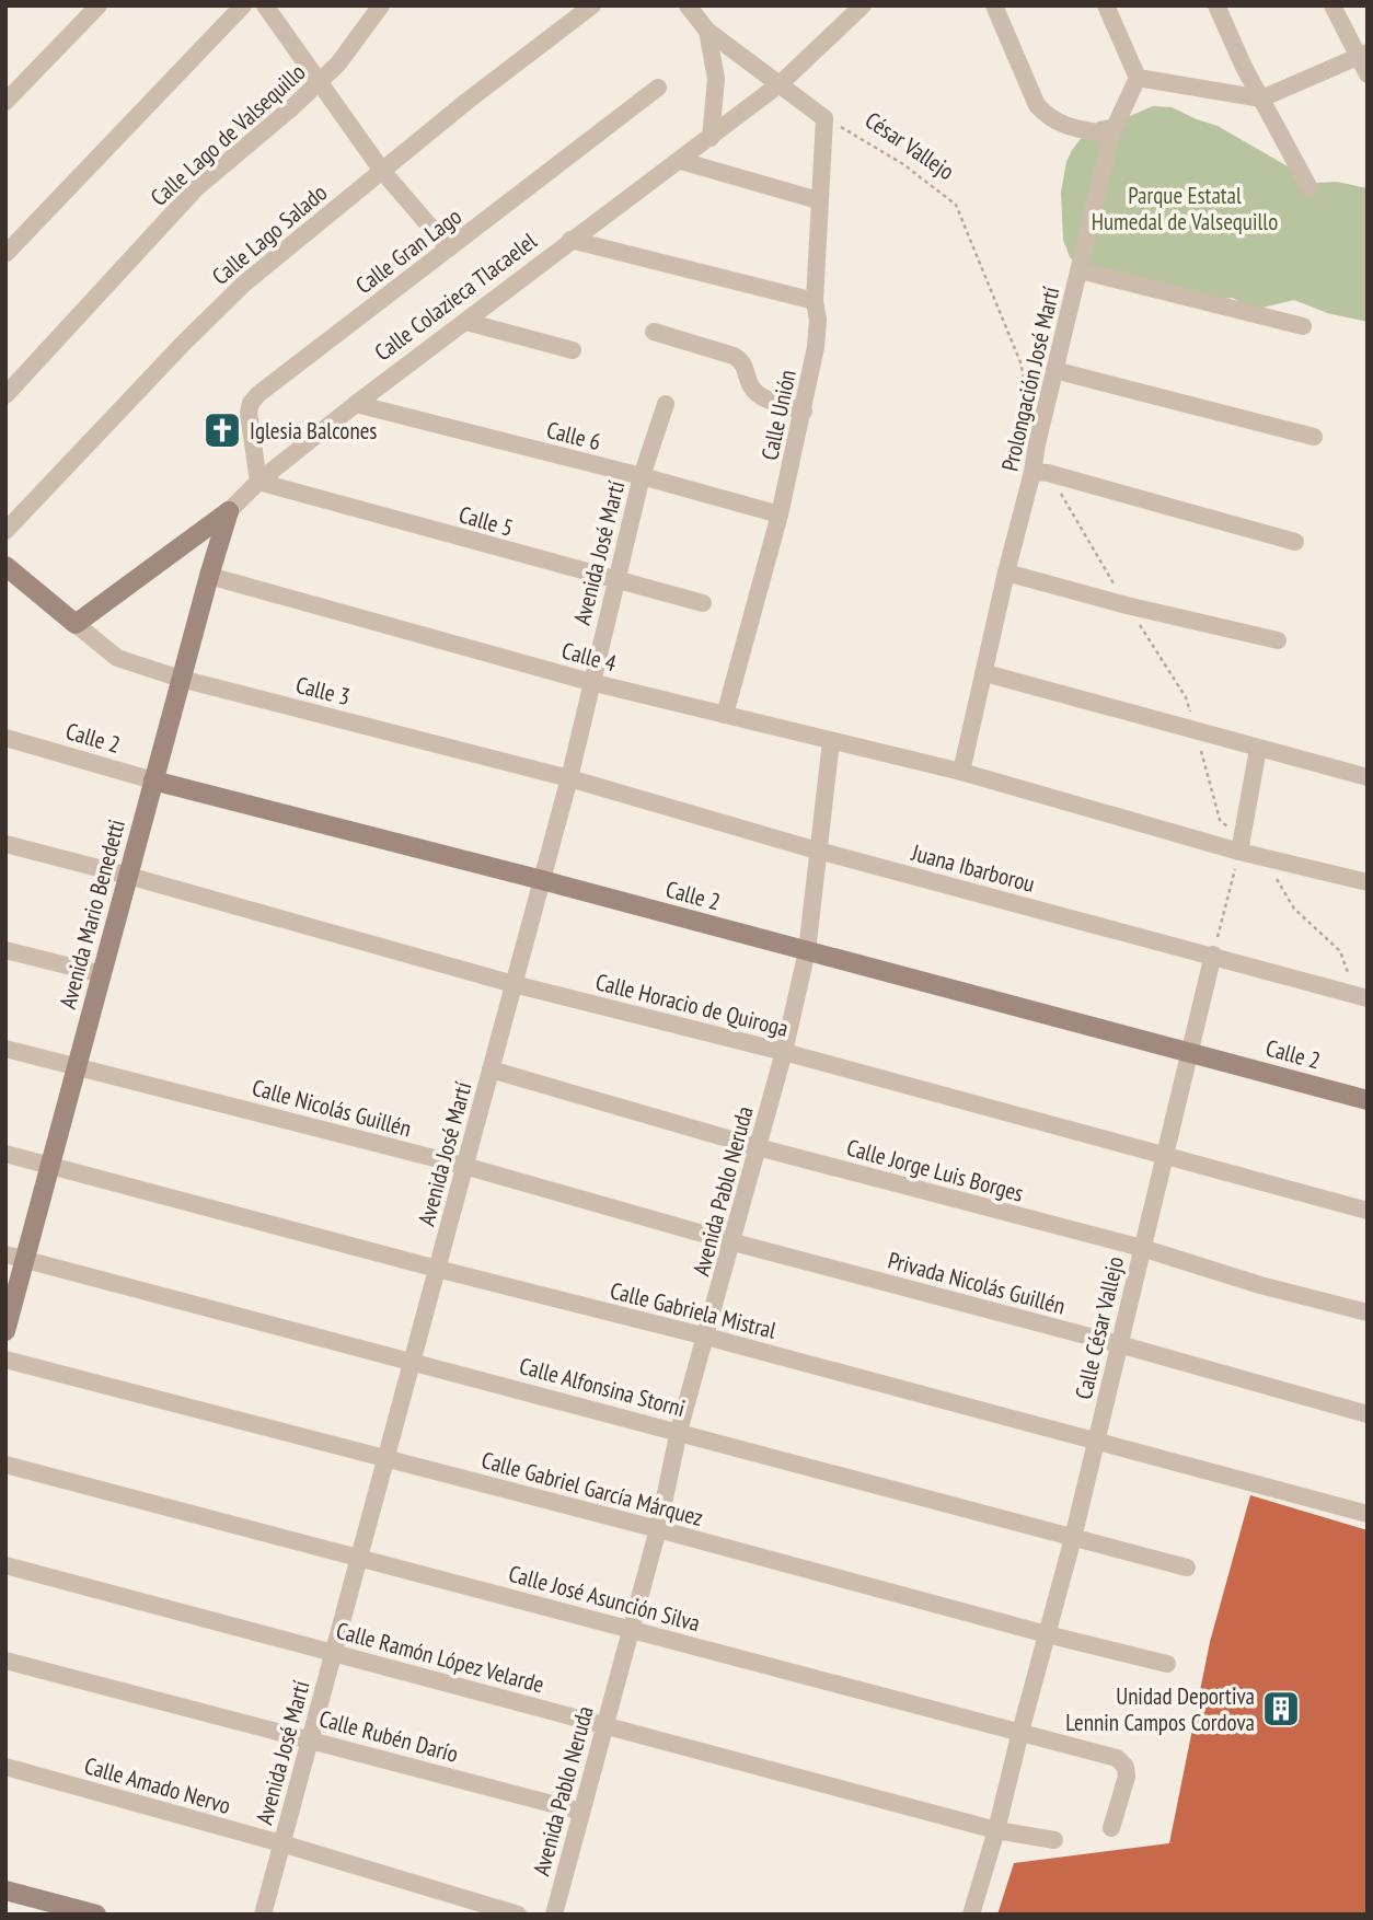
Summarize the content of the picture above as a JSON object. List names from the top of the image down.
{
  "streets": {
    "street": [
      "Calle Lago de Valsequillo",
      "Calle Lago Salado",
      "Calle Gran Lago",
      "Calle Colazieca Tlacaelel",
      "Prolongación José Martí",
      "Calle Unión",
      "Calle 6",
      "Calle 5",
      "Avenida José Martí",
      "Calle 4",
      "Calle 3",
      "Calle 2",
      "Juana Ibarborou",
      "Avenida Mario Benedetti",
      "Calle Horacio de Quiroga",
      "Calle Nicolás Guillén",
      "Calle Jorge Luis Borges",
      "Avenida Pablo Neruda",
      "Privada Nicolás Guillén",
      "Calle Gabriela Mistral",
      "Calle César Vallejo",
      "Calle Alfonsina Storni",
      "Calle Gabriel García Márquez",
      "Calle José Asunción Silva",
      "Calle Ramón López Velarde",
      "Calle Rubén Darío",
      "Calle Amado Nervo"
    ],
    "path": ["César Vallejo"]
  },
  "crossings": [
    ["César Vallejo", "Calle Unión"],
    ["Calle Gran Lago", "Calle Colazieca Tlacaelel"],
    ["Calle Gran Lago", "Calle 5"],
    ["Calle Colazieca Tlacaelel", "Calle 6"],
    ["Calle Colazieca Tlacaelel", "Calle 5"],
    ["Calle Colazieca Tlacaelel", "Calle 3"],
    ["Calle Colazieca Tlacaelel", "Avenida Mario Benedetti"],
    ["Prolongación José Martí", "Calle 4"],
    ["Calle Unión", "Calle 6"],
    ["Calle Unión", "Calle 4"],
    ["Calle 6", "Avenida José Martí"],
    ["Calle 5", "Avenida José Martí"],
    ["Avenida José Martí", "Calle 4"],
    ["Avenida José Martí", "Calle 3"],
    ["Avenida José Martí", "Calle 2"],
    ["Avenida José Martí", "Juana Ibarborou"],
    ["Avenida José Martí", "Calle Horacio de Quiroga"],
    ["Avenida José Martí", "Calle Nicolás Guillén"],
    ["Avenida José Martí", "Calle Jorge Luis Borges"],
    ["Avenida José Martí", "Calle Gabriela Mistral"],
    ["Avenida José Martí", "Calle Alfonsina Storni"],
    ["Avenida José Martí", "Calle Gabriel García Márquez"],
    ["Avenida José Martí", "Calle José Asunción Silva"],
    ["Avenida José Martí", "Calle Ramón López Velarde"],
    ["Avenida José Martí", "Calle Rubén Darío"],
    ["Avenida José Martí", "Calle Amado Nervo"],
    ["Calle 4", "Avenida Mario Benedetti"],
    ["Calle 4", "Avenida Pablo Neruda"],
    ["Calle 3", "Juana Ibarborou"],
    ["Calle 3", "Avenida Mario Benedetti"],
    ["Calle 2", "Avenida Mario Benedetti"],
    ["Calle 2", "Avenida Pablo Neruda"],
    ["Calle 2", "Calle César Vallejo"],
    ["Juana Ibarborou", "Avenida Pablo Neruda"],
    ["Juana Ibarborou", "Calle César Vallejo"],
    ["Avenida Mario Benedetti", "Calle Horacio de Quiroga"],
    ["Avenida Mario Benedetti", "Calle Nicolás Guillén"],
    ["Avenida Mario Benedetti", "Calle Gabriela Mistral"],
    ["Avenida Mario Benedetti", "Calle Alfonsina Storni"],
    ["Calle Horacio de Quiroga", "Avenida Pablo Neruda"],
    ["Calle Horacio de Quiroga", "Calle César Vallejo"],
    ["Calle Nicolás Guillén", "Avenida Pablo Neruda"],
    ["Calle Nicolás Guillén", "Privada Nicolás Guillén"],
    ["Calle Jorge Luis Borges", "Avenida Pablo Neruda"],
    ["Calle Jorge Luis Borges", "Calle César Vallejo"],
    ["Avenida Pablo Neruda", "Privada Nicolás Guillén"],
    ["Avenida Pablo Neruda", "Calle Gabriela Mistral"],
    ["Avenida Pablo Neruda", "Calle Alfonsina Storni"],
    ["Avenida Pablo Neruda", "Calle Gabriel García Márquez"],
    ["Avenida Pablo Neruda", "Calle José Asunción Silva"],
    ["Avenida Pablo Neruda", "Calle Ramón López Velarde"],
    ["Avenida Pablo Neruda", "Calle Rubén Darío"],
    ["Privada Nicolás Guillén", "Calle César Vallejo"],
    ["Calle Gabriela Mistral", "Calle César Vallejo"],
    ["Calle César Vallejo", "Calle Alfonsina Storni"],
    ["Calle César Vallejo", "Calle Gabriel García Márquez"],
    ["Calle César Vallejo", "Calle José Asunción Silva"],
    ["Calle César Vallejo", "Calle Ramón López Velarde"]
  ],
  "parks": ["Parque Estatal Humedal de Valsequillo"],
  "places": {
    "church": ["Iglesia Balcones"],
    "building": ["Unidad Deportiva Lennin Campos Cordova"]
  }
}
